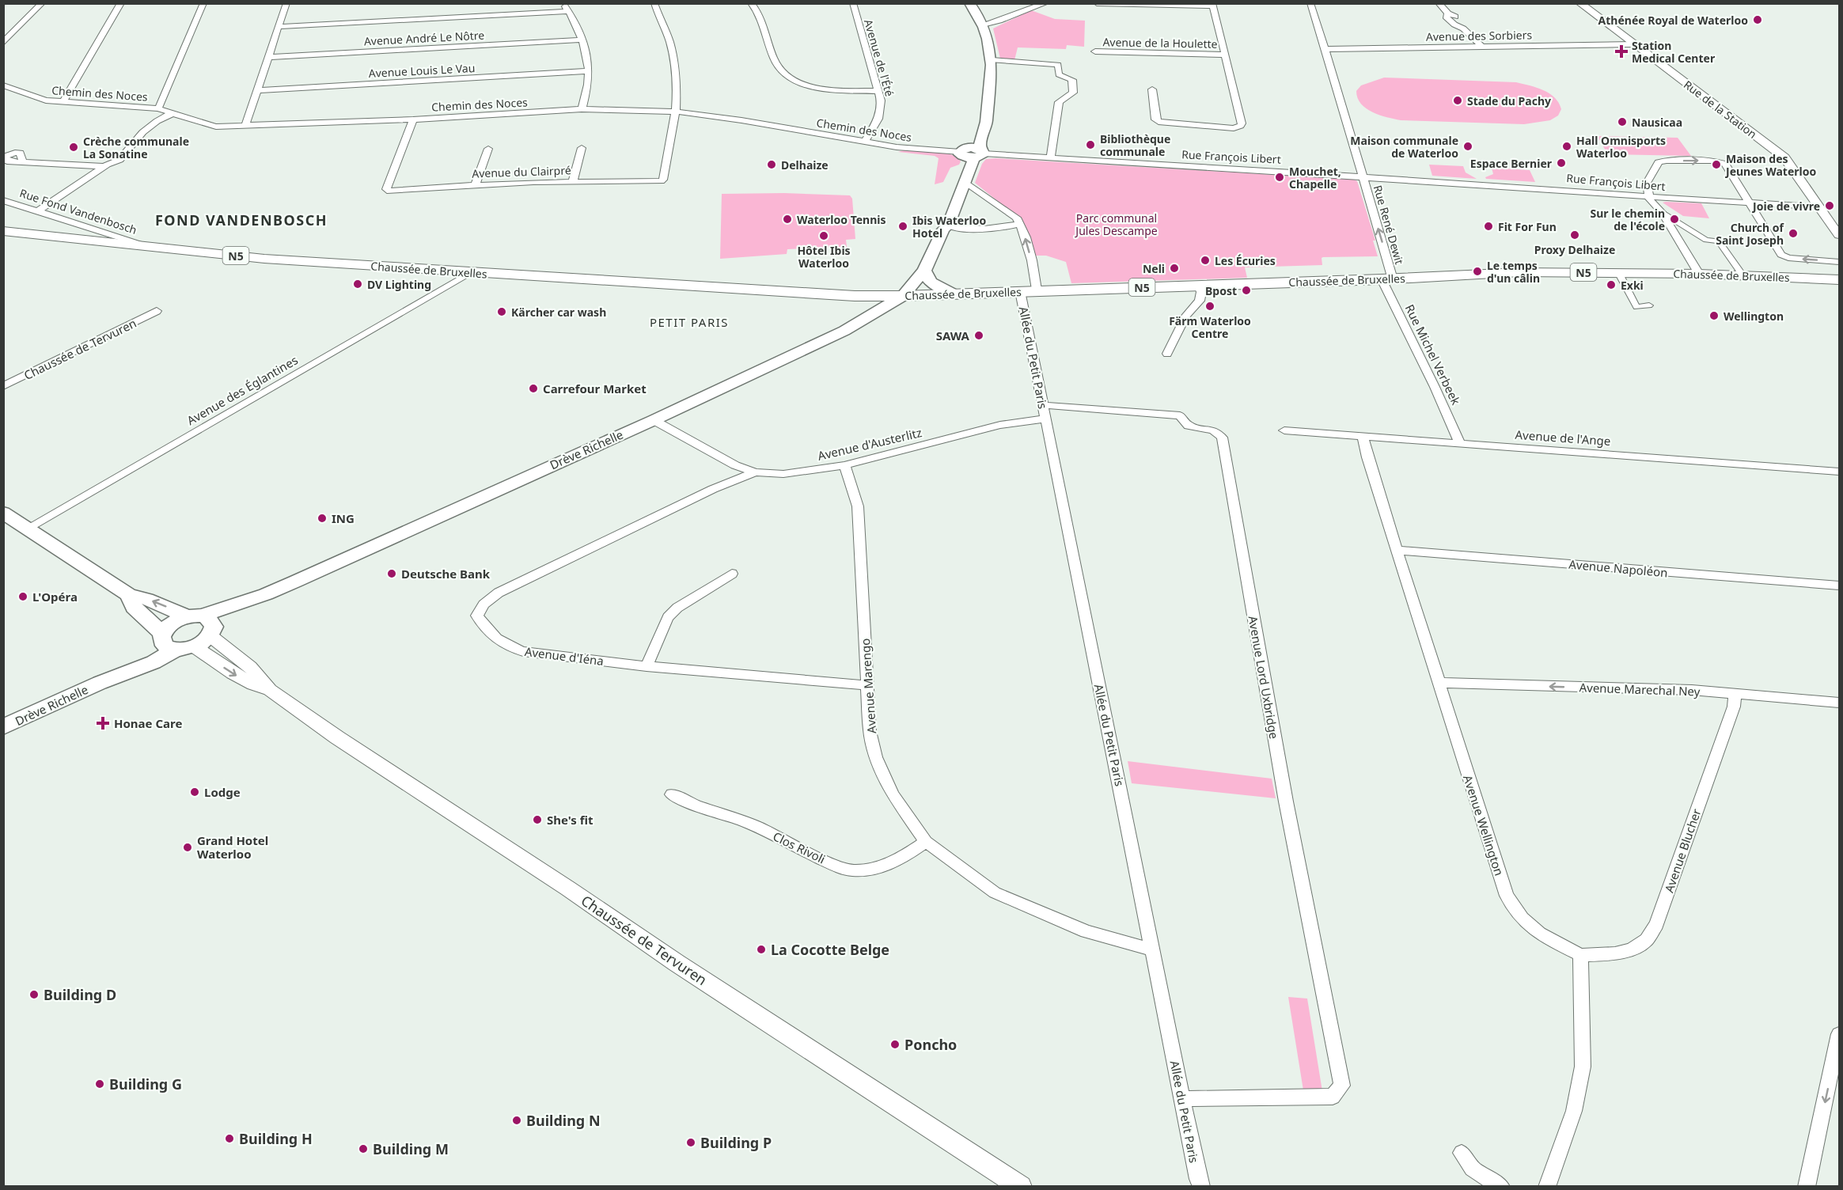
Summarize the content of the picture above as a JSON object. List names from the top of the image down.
{
  "streets": {
    "main road": [
      "N5",
      "Chaussée de Bruxelles",
      "Chaussée de Tervuren",
      "Drève Richelle"
    ],
    "street": [
      "Avenue des Sorbiers",
      "Avenue André Le Nôtre",
      "Avenue de la Houlette",
      "Avenue de l'Été",
      "Avenue Louis Le Vau",
      "Chemin des Noces",
      "Rue de la Station",
      "Rue François Libert",
      "Avenue du Clairpré",
      "Rue Fond Vandenbosch",
      "Rue René Dewit",
      "Rue Michel Verbeek",
      "Allée du Petit Paris",
      "Avenue des Églantines",
      "Avenue de l'Ange",
      "Avenue d'Austerlitz",
      "Avenue Napoléon",
      "Avenue d'Iéna",
      "Avenue Lord Uxbridge",
      "Avenue Marengo",
      "Avenue Marechal Ney",
      "Avenue Wellington",
      "Clos Rivoli",
      "Avenue Blucher"
    ]
  },
  "crossings": [
    ["Avenue des Sorbiers", "Rue de la Station"],
    ["Avenue des Sorbiers", "Rue René Dewit"],
    ["Avenue de l'Été", "Chemin des Noces"],
    ["Chemin des Noces", "Rue François Libert"],
    ["Chemin des Noces", "Avenue du Clairpré"],
    ["Chemin des Noces", "Drève Richelle"],
    ["Rue de la Station", "Rue François Libert"],
    ["Rue François Libert", "Rue René Dewit"],
    ["Rue François Libert", "Drève Richelle"],
    ["Rue Fond Vandenbosch", "Chaussée de Bruxelles"],
    ["Rue René Dewit", "Chaussée de Bruxelles"],
    ["Rue René Dewit", "Rue Michel Verbeek"],
    ["Chaussée de Bruxelles", "Rue Michel Verbeek"],
    ["Chaussée de Bruxelles", "Allée du Petit Paris"],
    ["Chaussée de Bruxelles", "Avenue des Églantines"],
    ["Chaussée de Bruxelles", "Drève Richelle"],
    ["Chaussée de Tervuren", "Avenue des Églantines"],
    ["Chaussée de Tervuren", "Drève Richelle"],
    ["Rue Michel Verbeek", "Avenue de l'Ange"],
    ["Allée du Petit Paris", "Avenue d'Austerlitz"],
    ["Allée du Petit Paris", "Avenue Lord Uxbridge"],
    ["Allée du Petit Paris", "Avenue Marengo"],
    ["Avenue de l'Ange", "Avenue Wellington"],
    ["Avenue d'Austerlitz", "Drève Richelle"],
    ["Avenue d'Austerlitz", "Avenue d'Iéna"],
    ["Avenue d'Austerlitz", "Avenue Lord Uxbridge"],
    ["Avenue d'Austerlitz", "Avenue Marengo"],
    ["Avenue Napoléon", "Avenue Wellington"],
    ["Avenue d'Iéna", "Avenue Marengo"],
    ["Avenue Marengo", "Clos Rivoli"],
    ["Avenue Marechal Ney", "Avenue Wellington"],
    ["Avenue Marechal Ney", "Avenue Blucher"],
    ["Avenue Wellington", "Avenue Blucher"]
  ],
  "one_way": ["Rue René Dewit", "Avenue Marechal Ney"],
  "districts": ["FOND VANDENBOSCH", "PETIT PARIS"],
  "parks": ["Parc communal Jules Descampe"],
  "places": {
    "other": [
      "Athénée Royal de Waterloo",
      "Stade du Pachy",
      "Nausicaa",
      "Bibliothèque communale",
      "Maison communale de Waterloo",
      "Hall Omnisports Waterloo",
      "Crèche communale La Sonatine",
      "Espace Bernier",
      "Delhaize",
      "Maison des Jeunes Waterloo",
      "Mouchet, Chapelle",
      "Joie de vivre",
      "Waterloo Tennis",
      "Sur le chemin de l'école",
      "Ibis Waterloo Hotel",
      "Fit For Fun",
      "Church of Saint Joseph",
      "Proxy Delhaize",
      "Hôtel Ibis Waterloo",
      "Les Écuries",
      "Neli",
      "Le temps d'un câlin",
      "DV Lighting",
      "Exki",
      "Bpost",
      "Färm Waterloo Centre",
      "Kärcher car wash",
      "Wellington",
      "SAWA",
      "Carrefour Market",
      "ING",
      "Deutsche Bank",
      "L'Opéra",
      "Lodge",
      "She's fit",
      "Grand Hotel Waterloo",
      "La Cocotte Belge",
      "Building D",
      "Poncho",
      "Building G",
      "Building N",
      "Building H",
      "Building P",
      "Building M"
    ],
    "health": ["Station Medical Center", "Honae Care"]
  }
}
